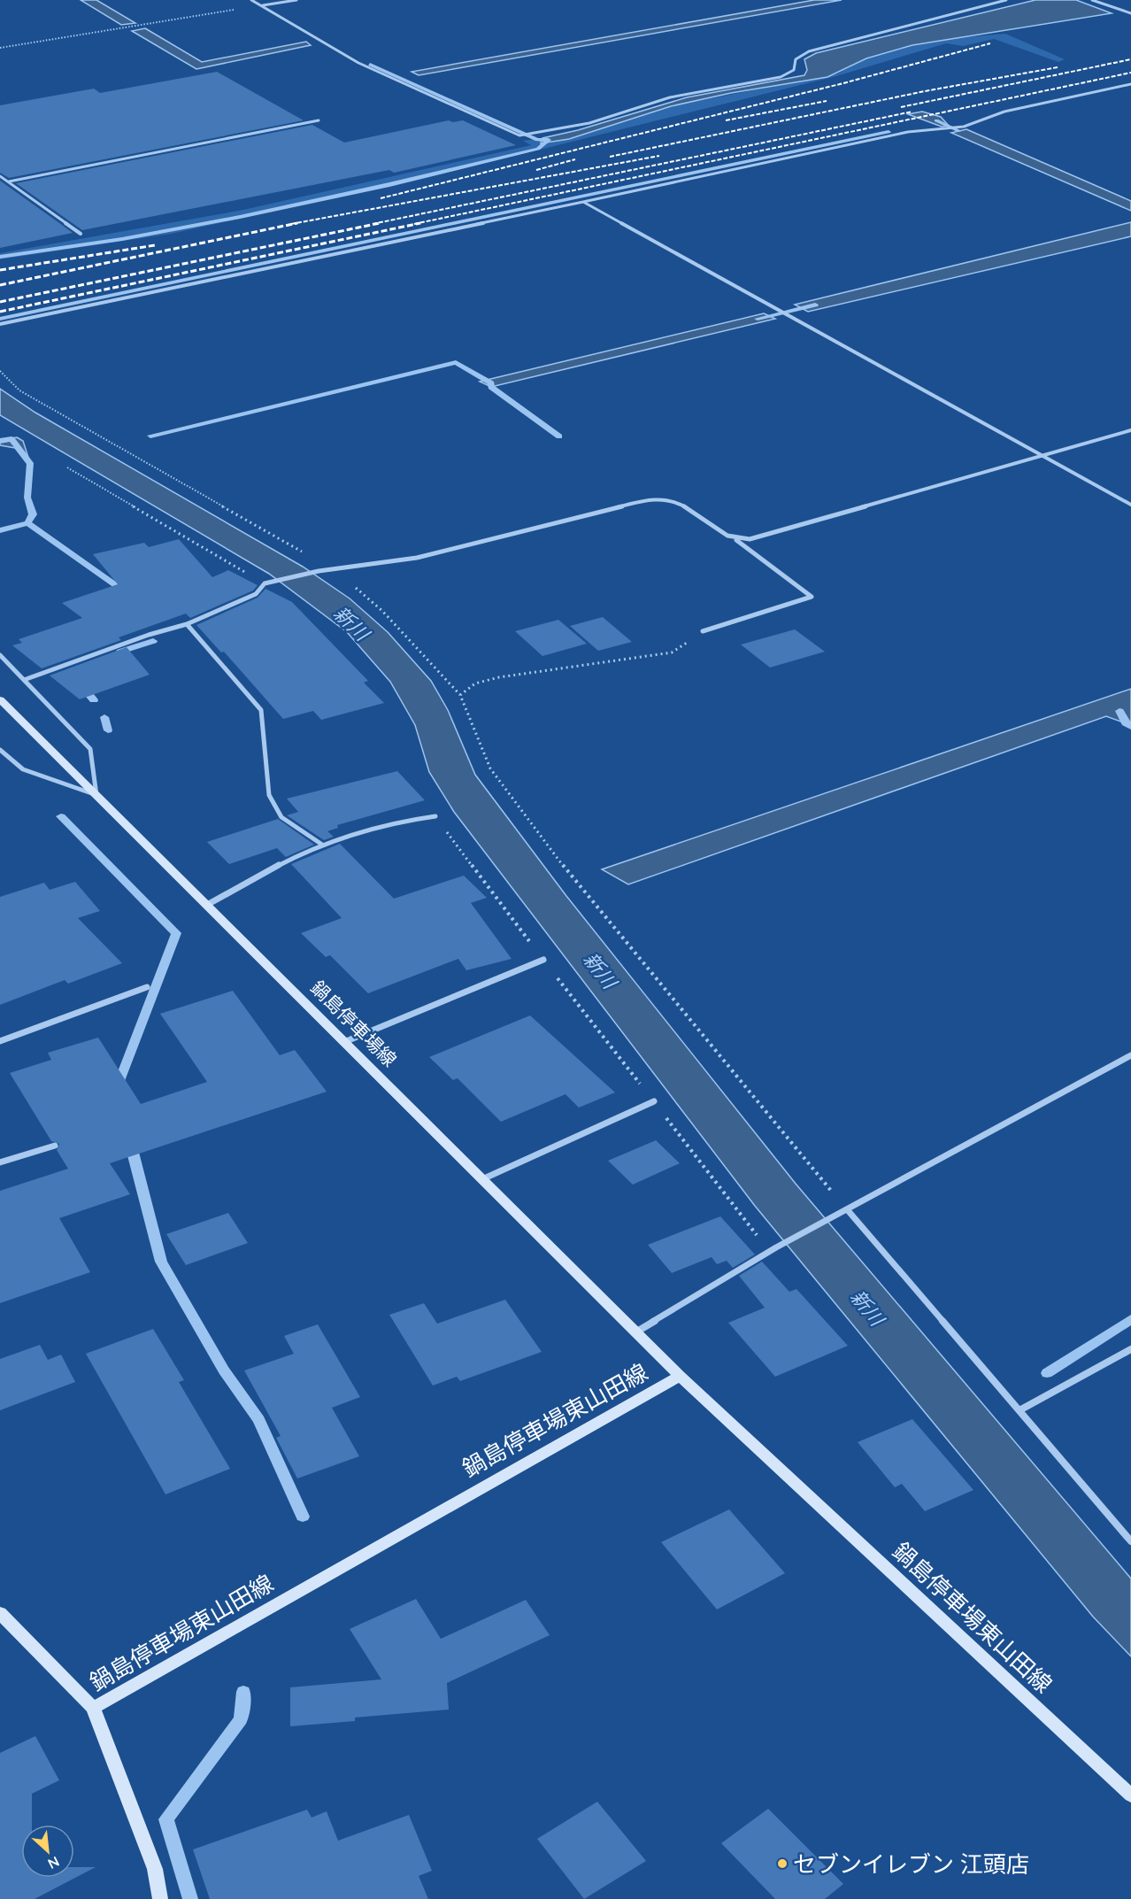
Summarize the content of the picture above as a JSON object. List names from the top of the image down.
{
  "streets": {
    "main road": ["鍋島停車場線", "鍋島停車場東山田線"]
  },
  "crossings": [
    ["鍋島停車場線", "鍋島停車場東山田線"]
  ],
  "water": ["新川"],
  "places": ["セブンイレブン 江頭店"],
  "north": "bottom right"
}
